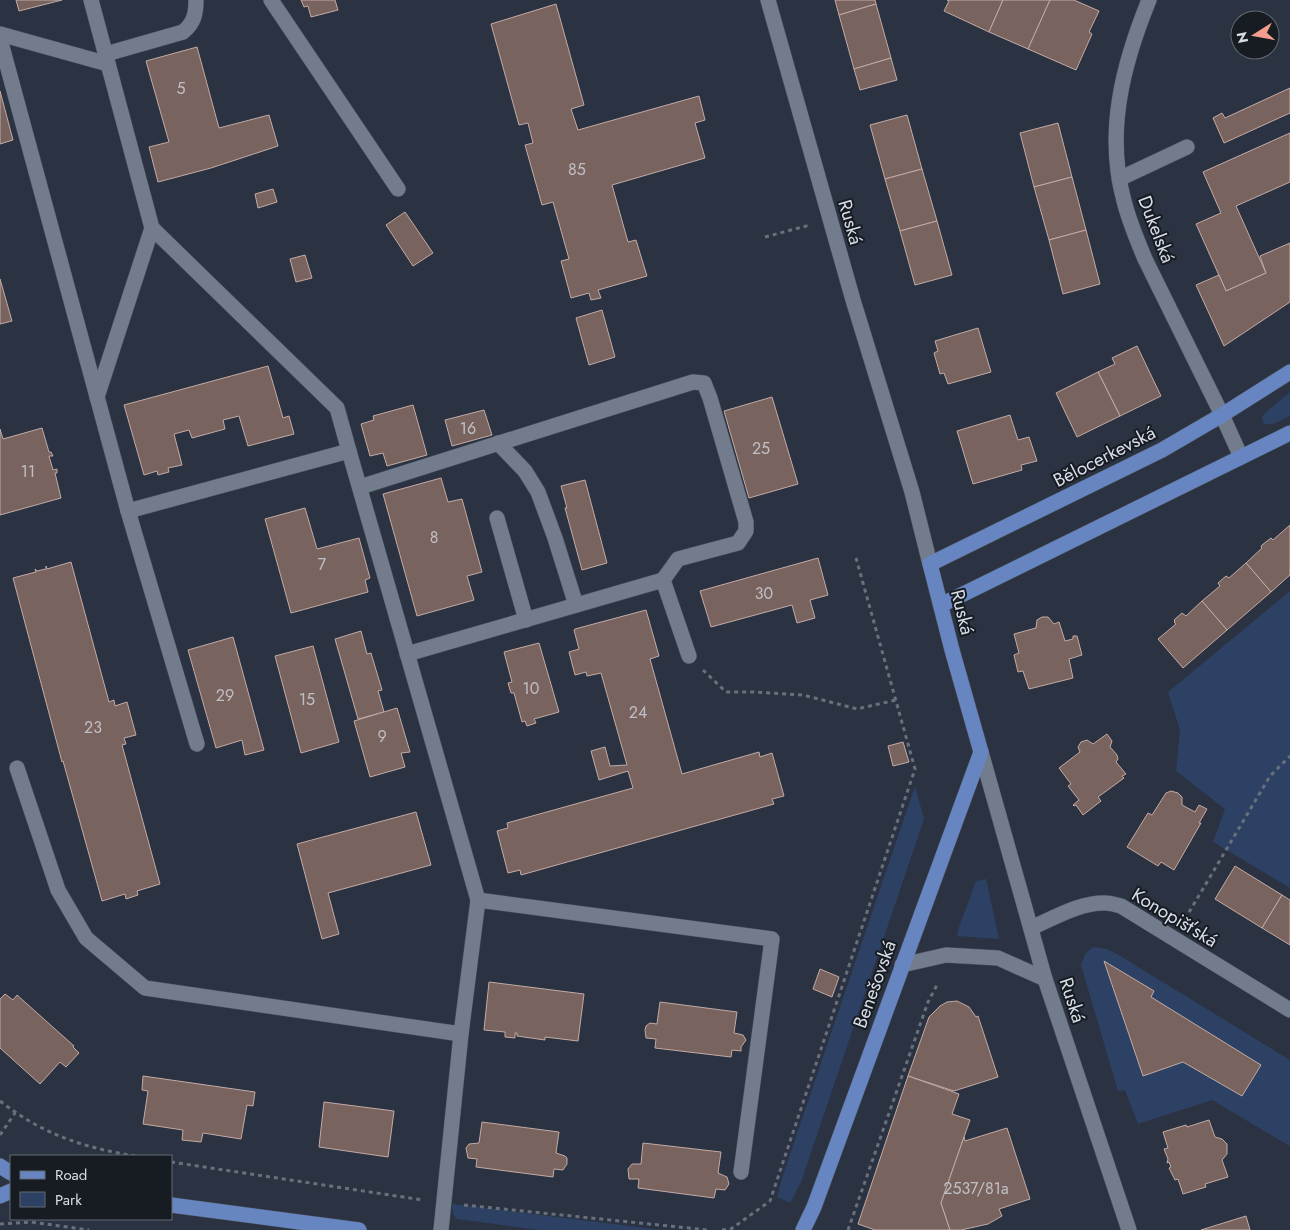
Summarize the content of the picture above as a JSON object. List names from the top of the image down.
{
  "streets": {
    "main road": ["Ruská", "Bělocerkevská", "Benešovská"],
    "street": ["Dukelská", "Konopišťská"]
  },
  "crossings": [
    ["Ruská", "Bělocerkevská"],
    ["Ruská", "Konopišťská"],
    ["Ruská", "Benešovská"],
    ["Dukelská", "Bělocerkevská"]
  ],
  "house_numbers": [
    "5",
    "85",
    "16",
    "25",
    "11",
    "8",
    "7",
    "30",
    "10",
    "29",
    "15",
    "24",
    "23",
    "9",
    "2537/81a"
  ],
  "legend": ["Road", "Park"],
  "north": "left"
}
